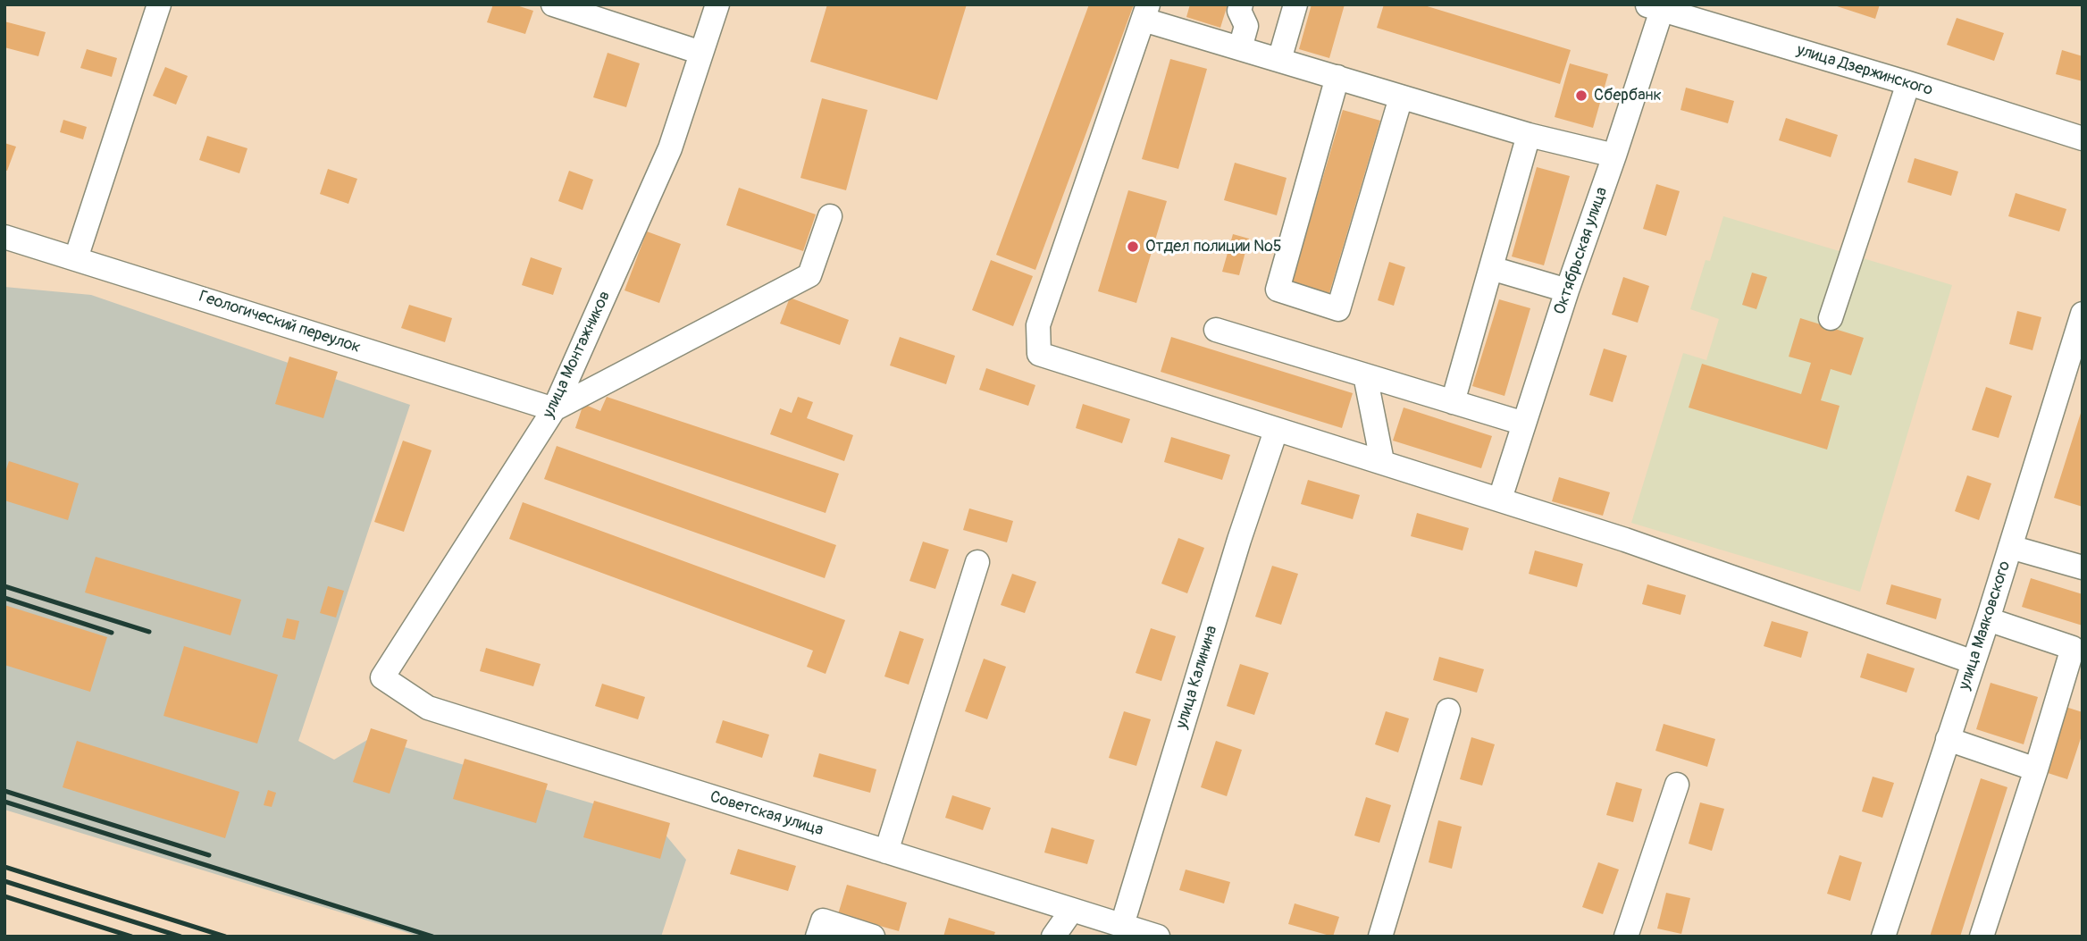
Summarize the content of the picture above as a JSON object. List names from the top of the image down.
{
  "streets": {
    "street": [
      "улица Дзержинского",
      "Октябрьская улица",
      "Геологический переулок",
      "улица Монтажников",
      "улица Маяковского",
      "улица Калинина",
      "Советская улица"
    ]
  },
  "crossings": [
    ["улица Дзержинского", "Октябрьская улица"],
    ["Геологический переулок", "улица Монтажников"],
    ["улица Монтажников", "Советская улица"],
    ["улица Калинина", "Советская улица"]
  ],
  "places": ["Сбербанк", "Отдел полиции №5"]
}
